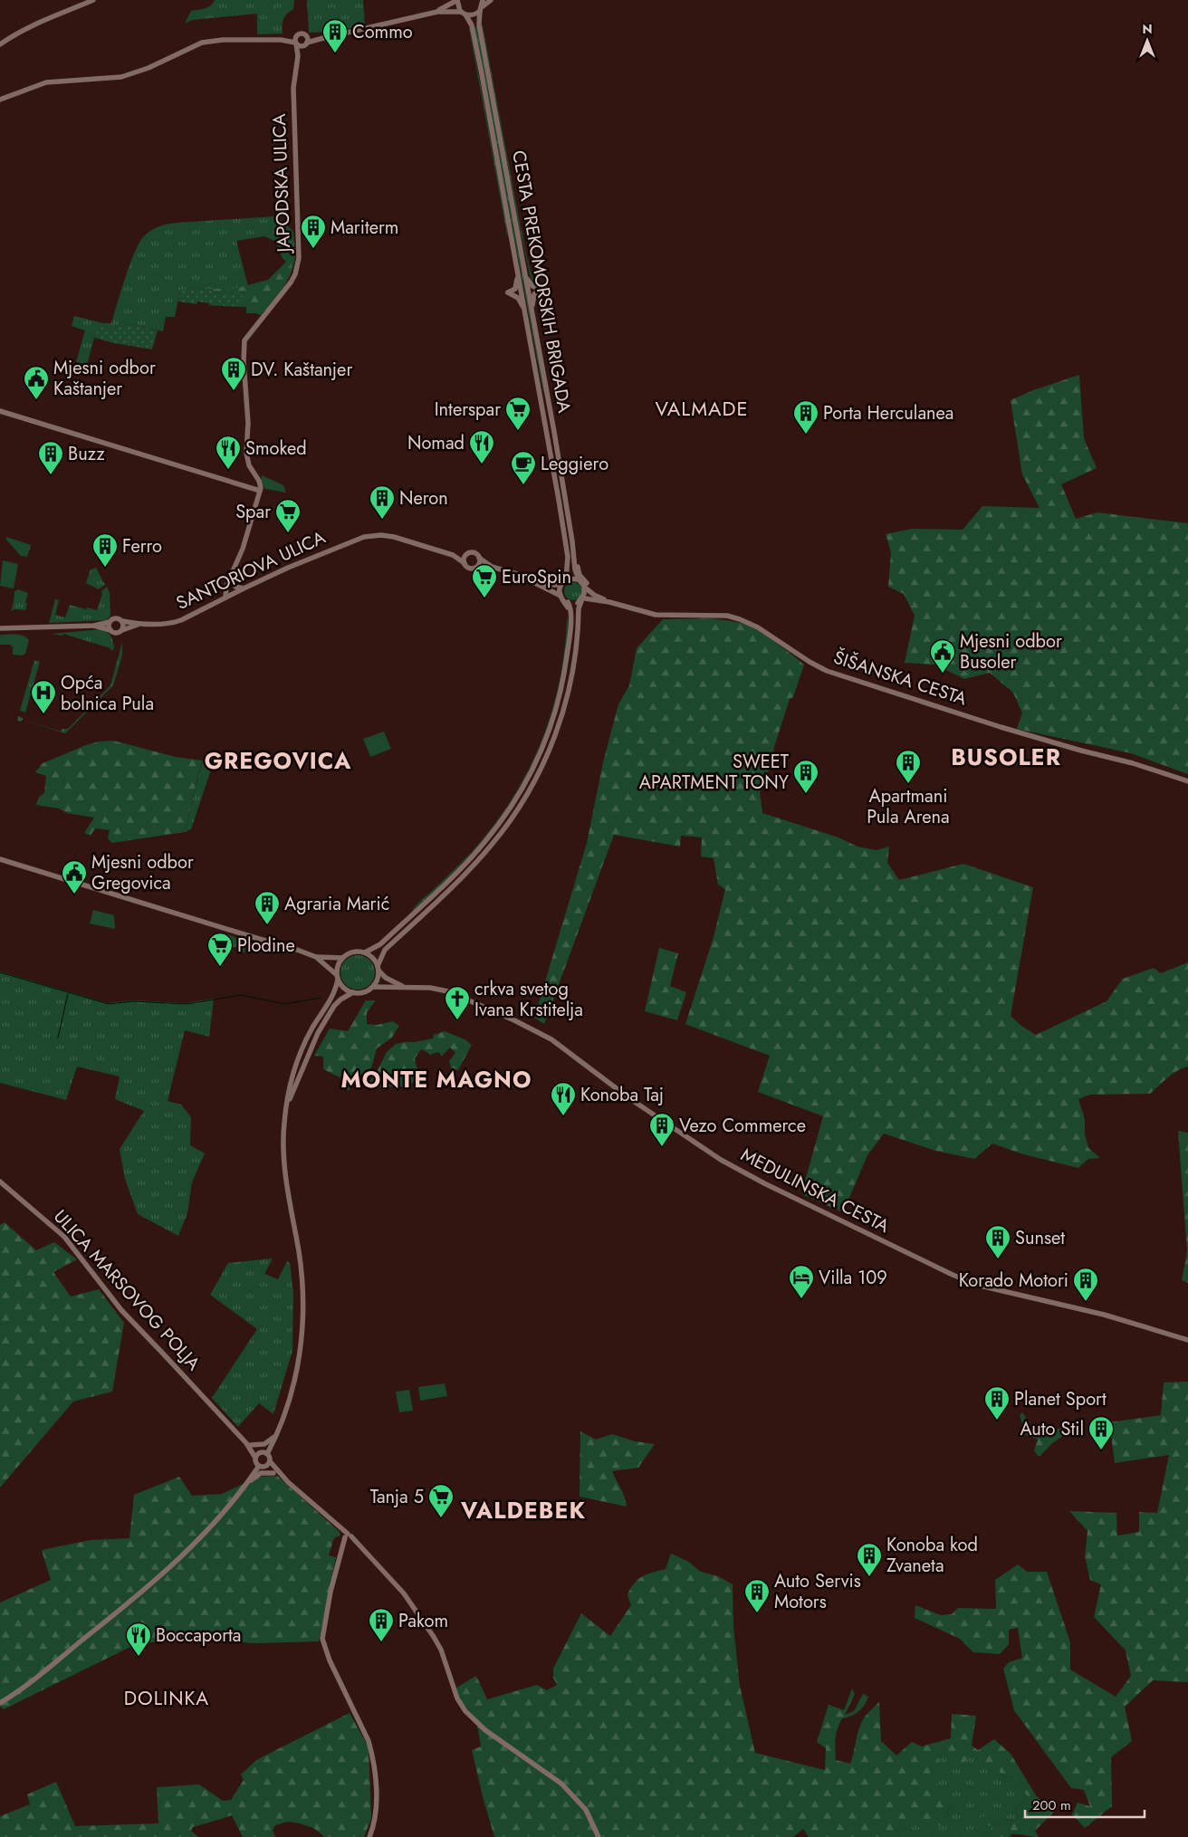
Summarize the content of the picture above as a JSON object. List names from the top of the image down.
{
  "streets": {
    "main road": [
      "JAPODSKA ULICA",
      "CESTA PREKOMORSKIH BRIGADA",
      "SANTORIOVA ULICA",
      "ŠIŠANSKA CESTA",
      "MEDULINSKA CESTA",
      "ULICA MARSOVOG POLJA"
    ]
  },
  "crossings": [
    ["CESTA PREKOMORSKIH BRIGADA", "ŠIŠANSKA CESTA"]
  ],
  "districts": [
    "VALMADE",
    "BUSOLER",
    "GREGOVICA",
    "MONTE MAGNO",
    "VALDEBEK",
    "DOLINKA"
  ],
  "places": {
    "building": [
      "Commo",
      "Mariterm",
      "DV. Kaštanjer",
      "Porta Herculanea",
      "Buzz",
      "Neron",
      "Ferro",
      "Apartmani Pula Arena",
      "SWEET APARTMENT TONY",
      "Agraria Marić",
      "Vezo Commerce",
      "Sunset",
      "Korado Motori",
      "Planet Sport",
      "Auto Stil",
      "Konoba kod Zvaneta",
      "Auto Servis Motors",
      "Pakom"
    ],
    "public building": ["Mjesni odbor Kaštanjer", "Mjesni odbor Busoler", "Mjesni odbor Gregovica"],
    "supermarket": [
      "Interspar",
      "Spar",
      "EuroSpin",
      "Plodine",
      "Tanja 5"
    ],
    "restaurant": [
      "Nomad",
      "Smoked",
      "Konoba Taj",
      "Boccaporta"
    ],
    "cafe": ["Leggiero"],
    "hospital": ["Opća bolnica Pula"],
    "church": ["crkva svetog Ivana Krstitelja"],
    "hotel": ["Villa 109"]
  },
  "scale_bar": "200 m",
  "north": "top"
}
